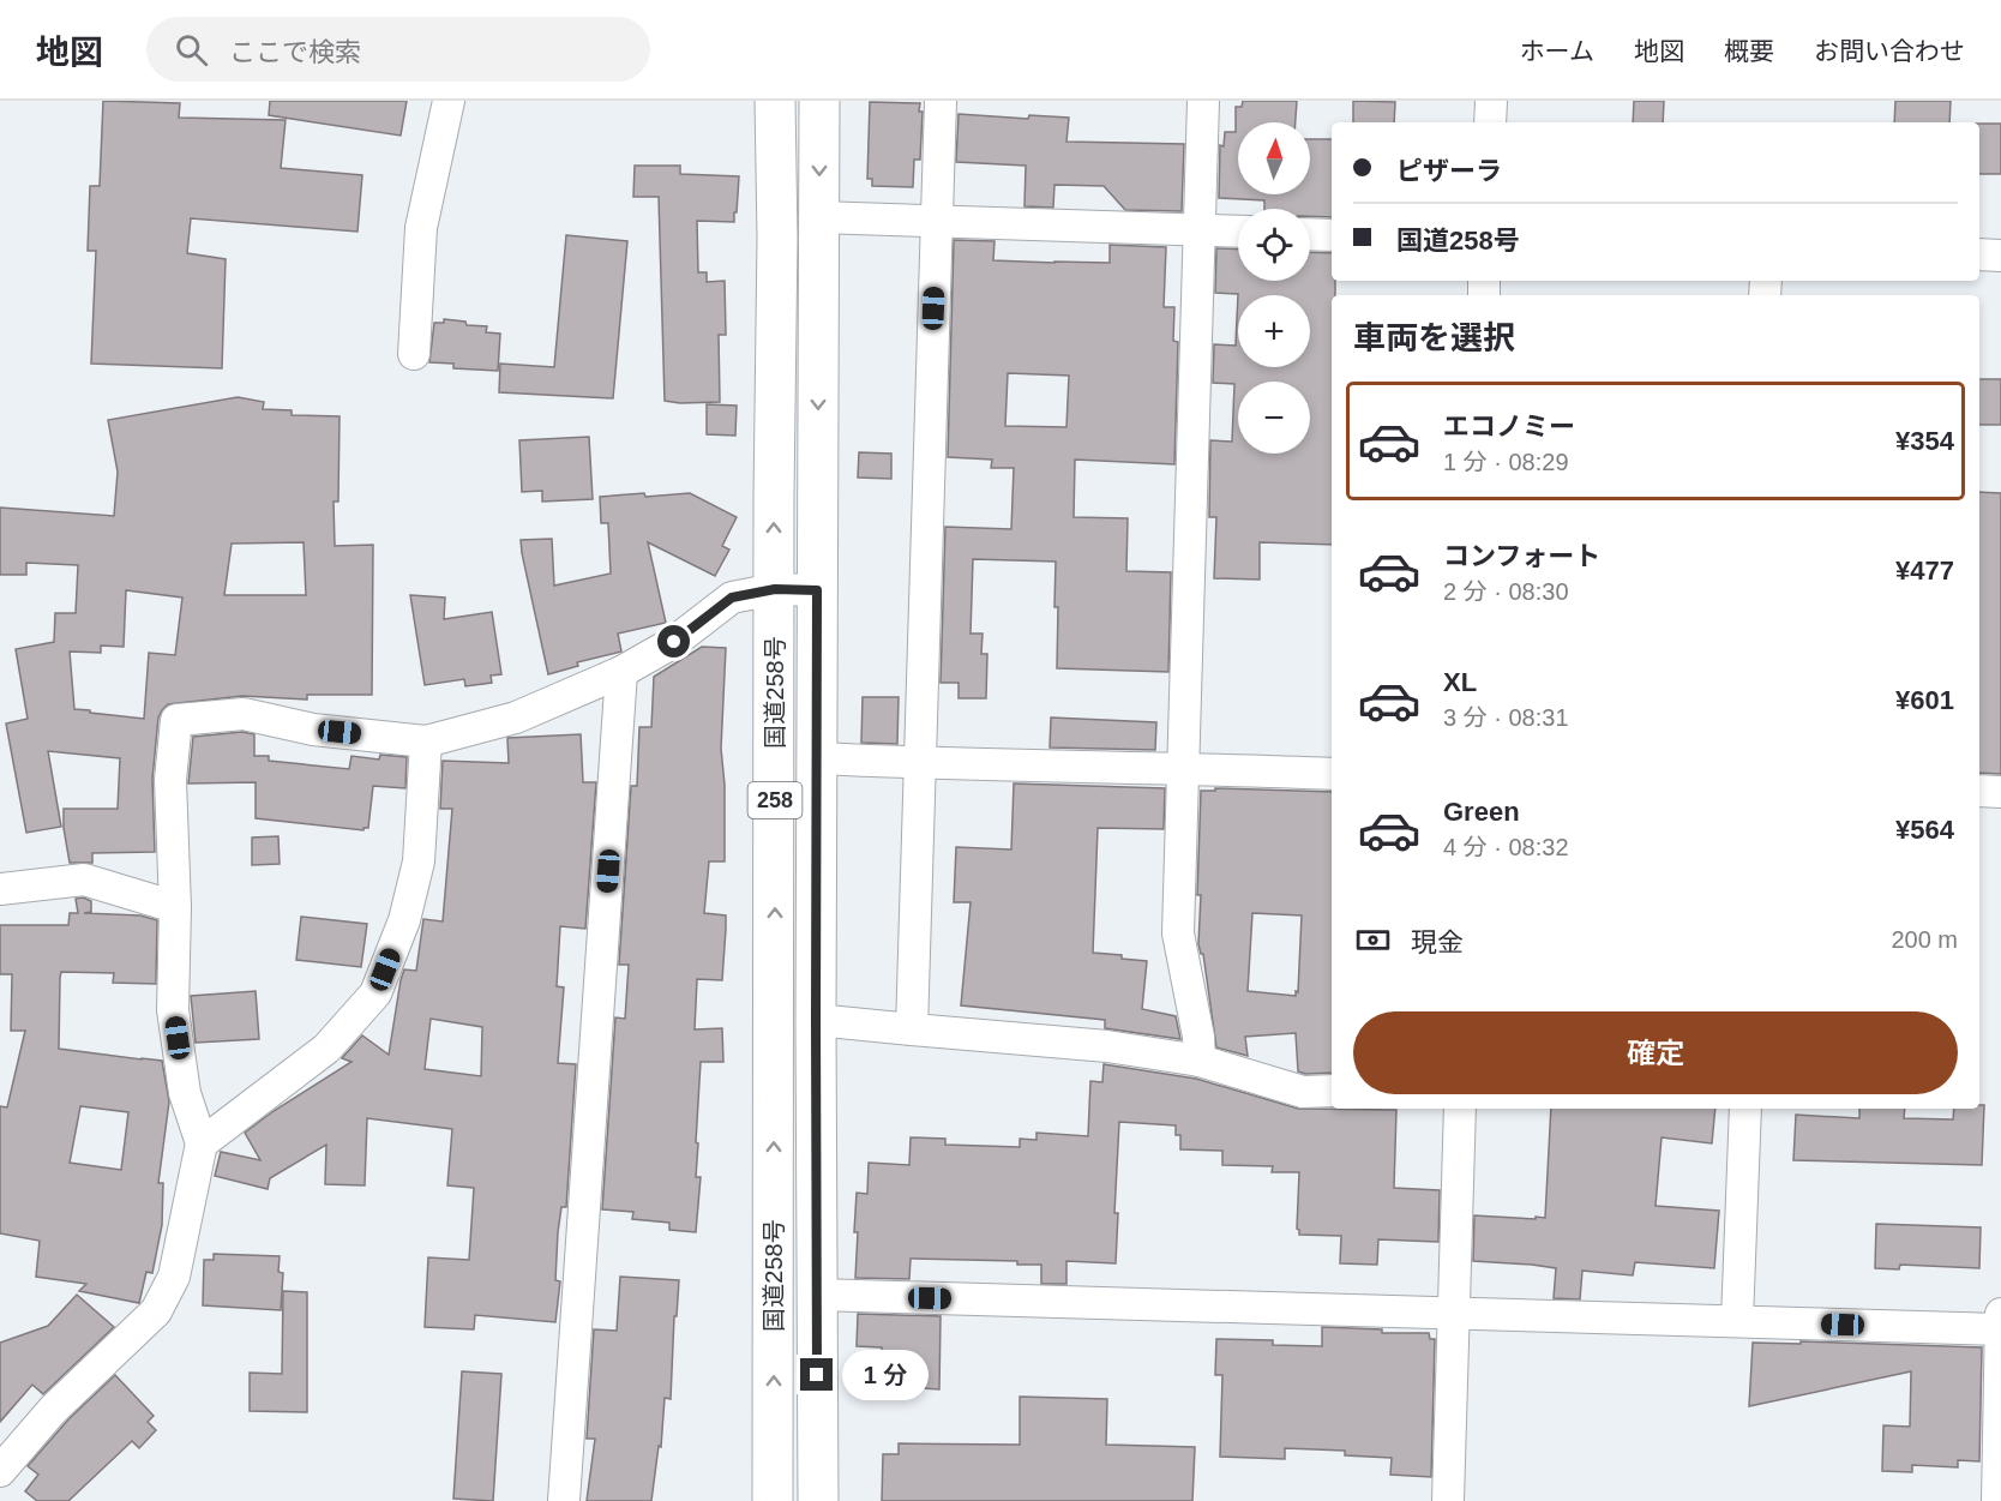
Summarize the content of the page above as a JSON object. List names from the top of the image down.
{
  "streets": {
    "highway": ["国道258号", "258"]
  },
  "north": "top",
  "page": {
    "header": "地図",
    "search": "ここで検索",
    "nav": [
      "ホーム",
      "地図",
      "概要",
      "お問い合わせ"
    ],
    "map_buttons": ["+", "−"],
    "banner": ["ピザーラ", "国道258号"],
    "heading": "車両を選択",
    "list": [
      {
        "name": "エコノミー",
        "note": "1 分 · 08:29",
        "value": "¥354"
      },
      {
        "name": "コンフォート",
        "note": "2 分 · 08:30",
        "value": "¥477"
      },
      {
        "name": "XL",
        "note": "3 分 · 08:31",
        "value": "¥601"
      },
      {
        "name": "Green",
        "note": "4 分 · 08:32",
        "value": "¥564"
      }
    ],
    "pay": ["現金", "200 m"],
    "buttons": "確定",
    "bubble": "1 分"
  }
}
